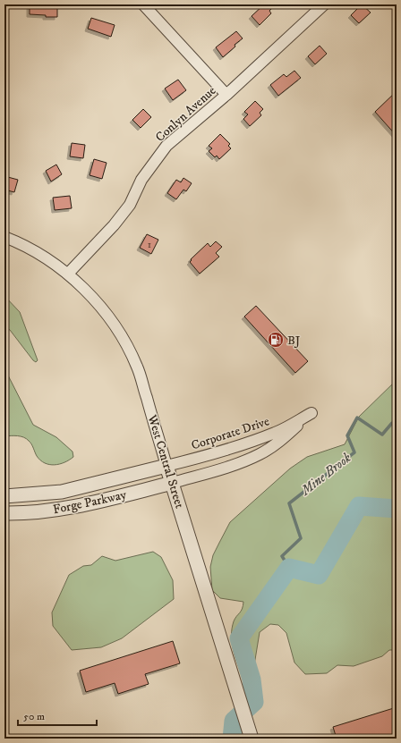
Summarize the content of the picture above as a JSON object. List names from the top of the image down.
{
  "streets": {
    "street": [
      "Conlyn Avenue",
      "Corporate Drive",
      "West Central Street",
      "Forge Parkway"
    ]
  },
  "crossings": [
    ["Conlyn Avenue", "West Central Street"],
    ["Corporate Drive", "West Central Street"],
    ["Corporate Drive", "Forge Parkway"],
    ["West Central Street", "Forge Parkway"]
  ],
  "water": ["Mine Brook"],
  "places": {
    "fuel station": ["BJ"]
  },
  "house_numbers": ["1"],
  "scale_bar": "50 m"
}
